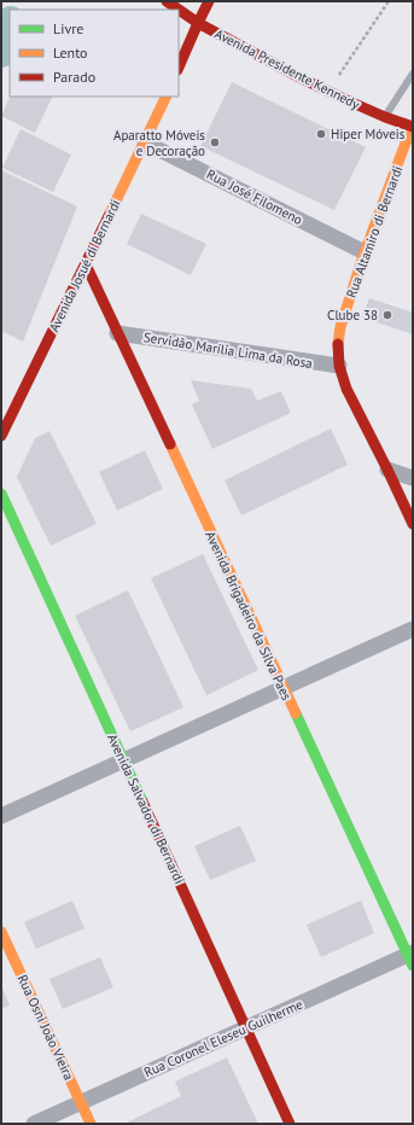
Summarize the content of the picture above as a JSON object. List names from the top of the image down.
{
  "streets": {
    "street": [
      "Avenida Presidente Kennedy",
      "Rua José Filomeno",
      "Rua Altamiro di Bernardi",
      "Avenida Josué di Bernardi",
      "Servidão Marília Lima da Rosa",
      "Avenida Brigadeiro da Silva Paes",
      "Avenida Salvador di Bernardi",
      "Rua Osni João Vieira",
      "Rua Coronel Eleseu Guilherme"
    ]
  },
  "crossings": [
    ["Avenida Presidente Kennedy", "Rua Altamiro di Bernardi"],
    ["Rua José Filomeno", "Rua Altamiro di Bernardi"],
    ["Rua José Filomeno", "Avenida Josué di Bernardi"],
    ["Rua Altamiro di Bernardi", "Servidão Marília Lima da Rosa"],
    ["Avenida Josué di Bernardi", "Avenida Brigadeiro da Silva Paes"],
    ["Servidão Marília Lima da Rosa", "Avenida Brigadeiro da Silva Paes"],
    ["Avenida Brigadeiro da Silva Paes", "Rua Coronel Eleseu Guilherme"],
    ["Avenida Salvador di Bernardi", "Rua Coronel Eleseu Guilherme"],
    ["Rua Osni João Vieira", "Rua Coronel Eleseu Guilherme"]
  ],
  "places": ["Hiper Móveis", "Aparatto Móveis e Decoração", "Clube 38"],
  "legend": ["Livre", "Lento", "Parado"]
}
